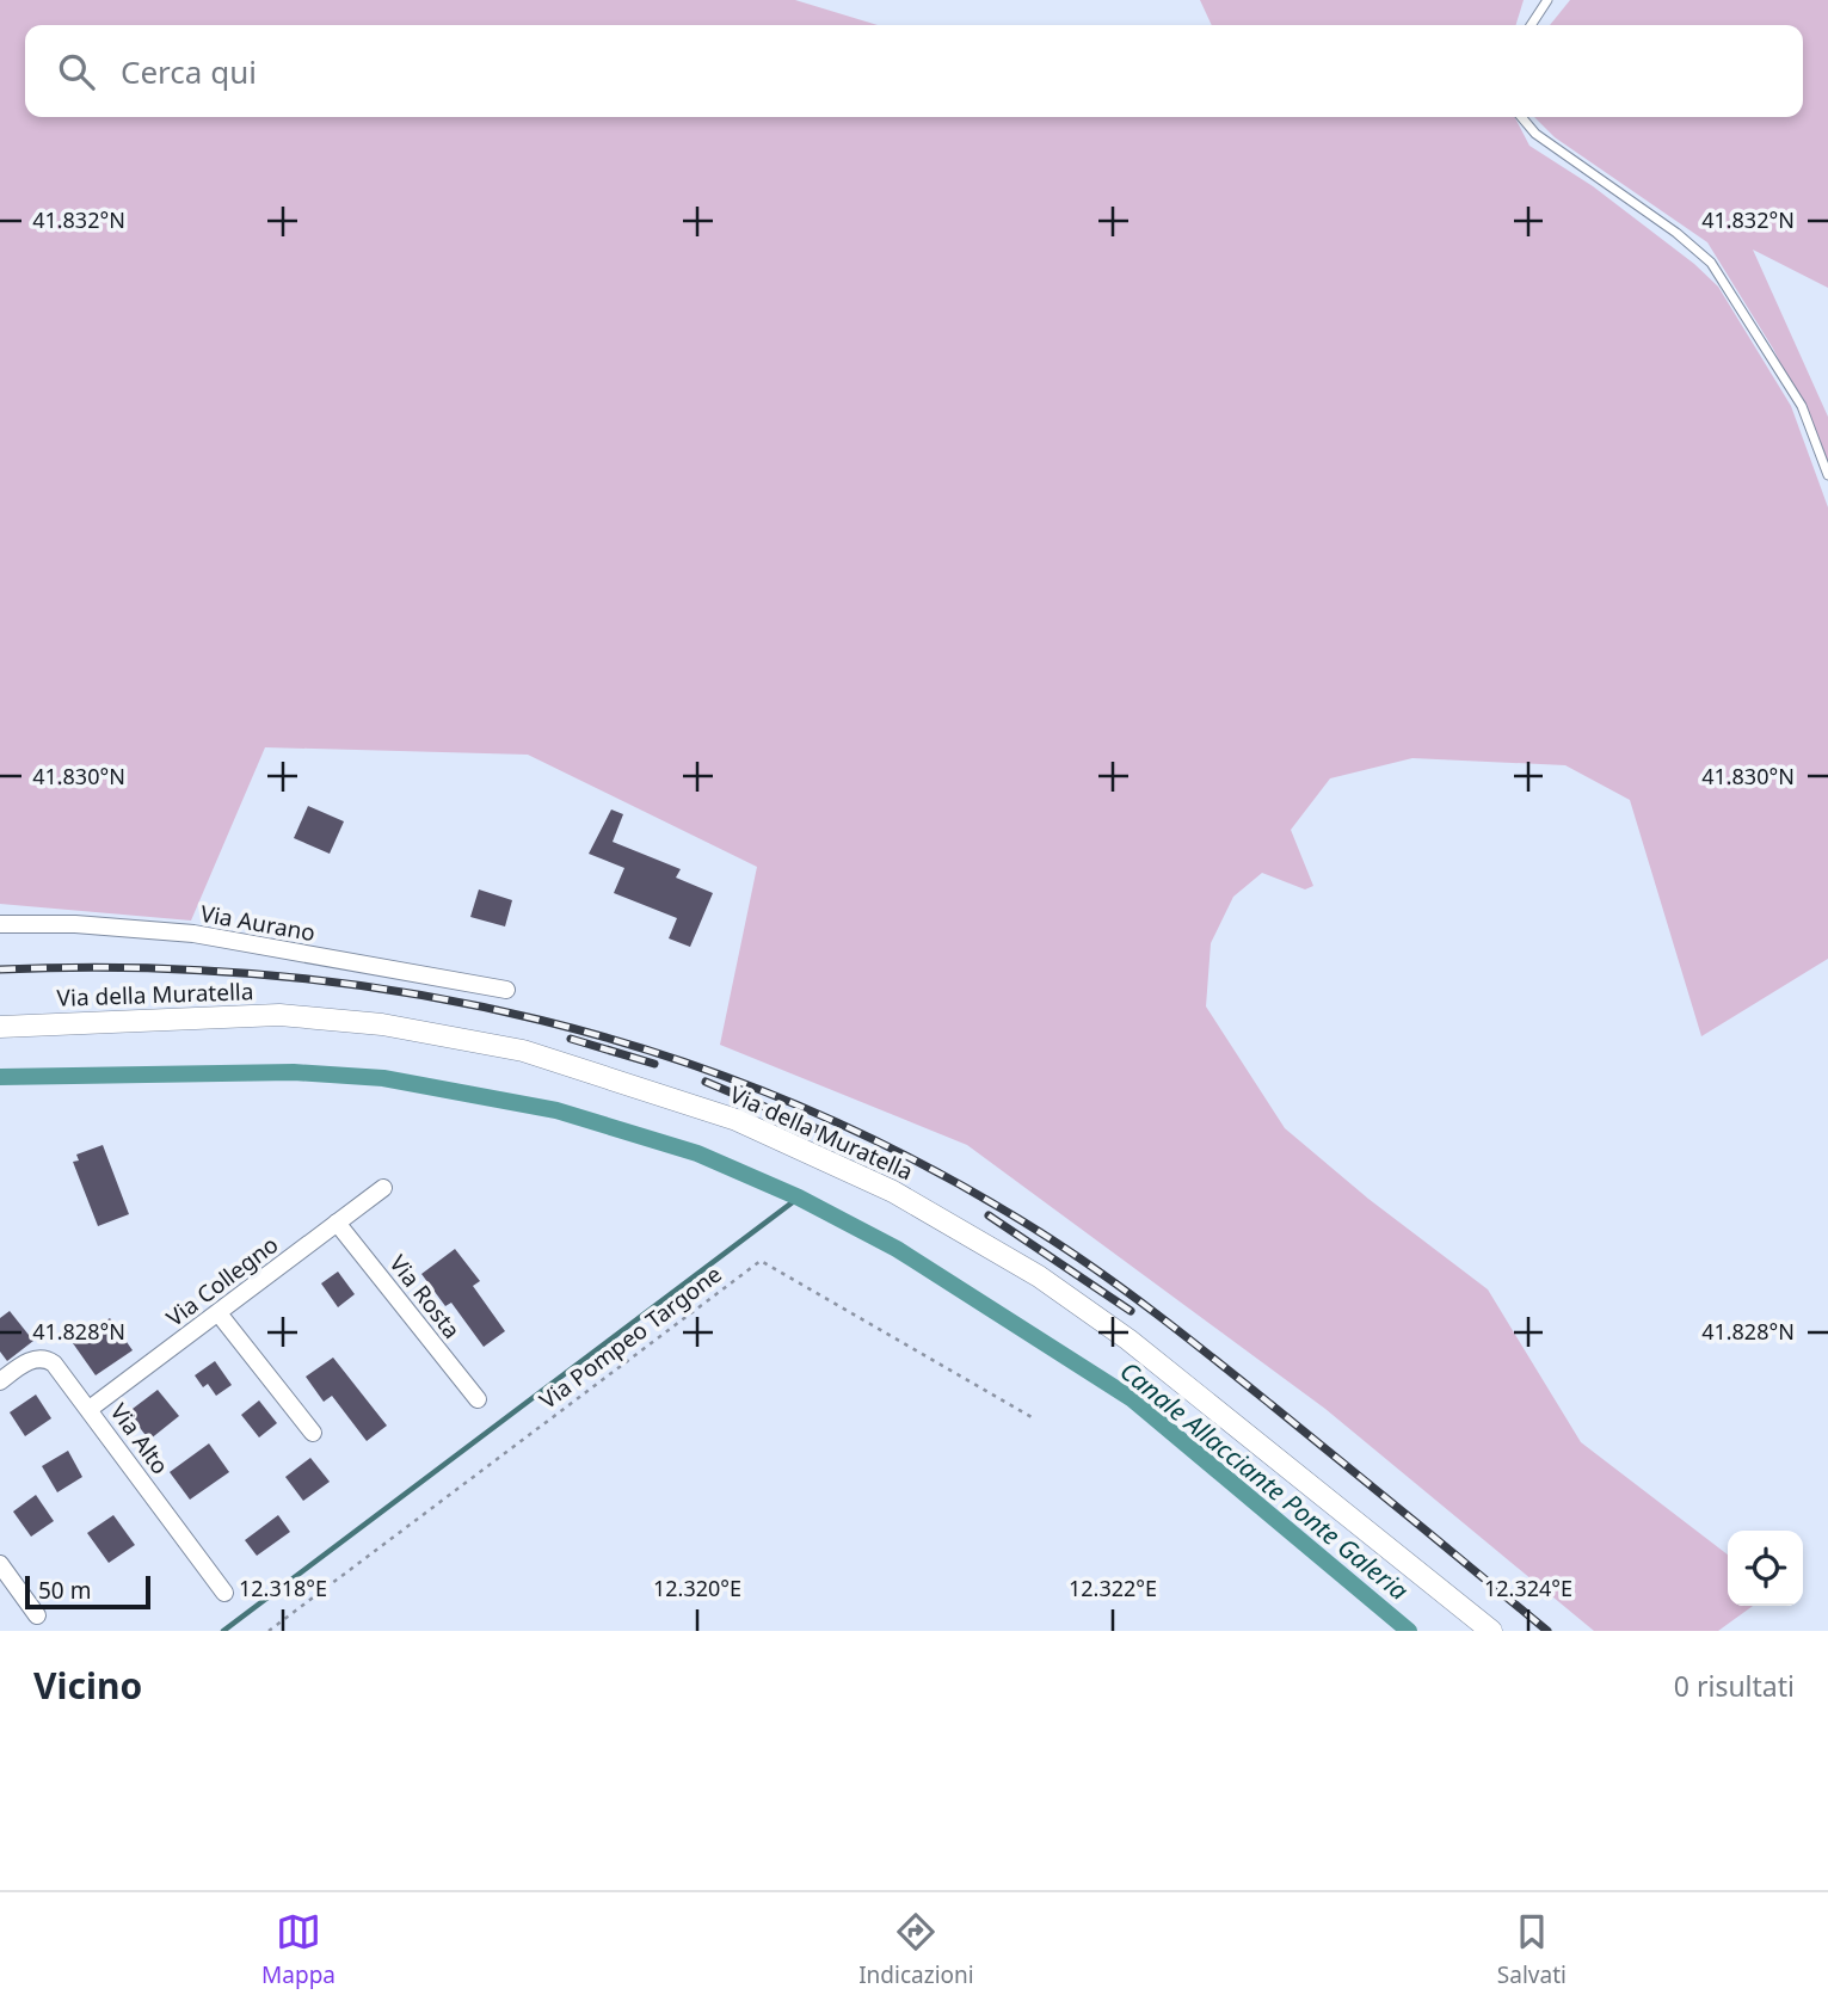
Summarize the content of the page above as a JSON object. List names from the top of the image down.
{
  "streets": {
    "street": [
      "Via Aurano",
      "Via della Muratella",
      "Via Collegno",
      "Via Rosta",
      "Via Alto"
    ],
    "path": ["Via Pompeo Targone"]
  },
  "crossings": [
    ["Via Collegno", "Via Rosta"],
    ["Via Collegno", "Via Alto"]
  ],
  "water": ["Canale Allacciante Ponte Galeria"],
  "scale_bar": "50 m",
  "page": {
    "search": "Cerca qui",
    "scale": "50 m",
    "heading": ["Vicino", "0 risultati"],
    "nav": ["Mappa", "Indicazioni", "Salvati"]
  },
  "coordinates": [
    "41.832°N",
    "41.830°N",
    "41.828°N",
    "12.318°E",
    "12.320°E",
    "12.322°E",
    "12.324°E"
  ]
}
